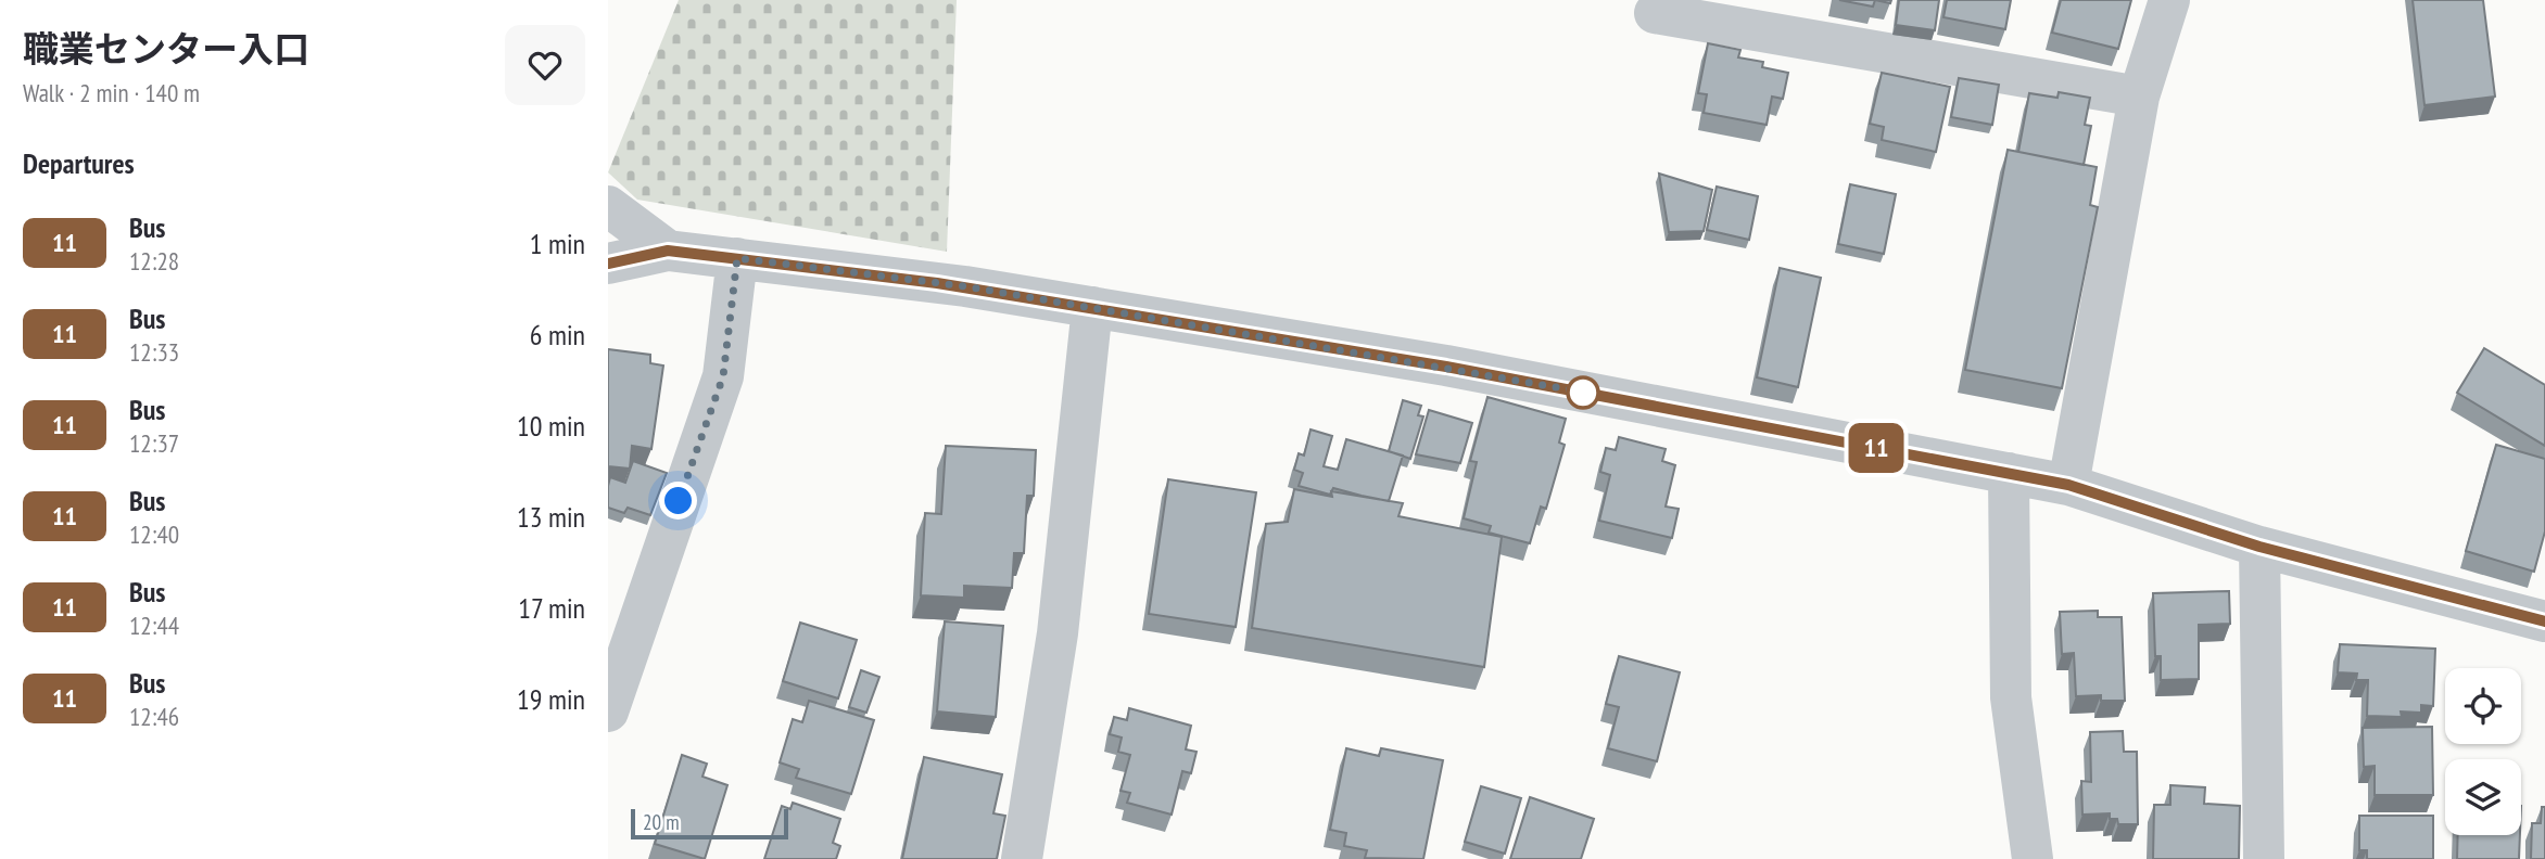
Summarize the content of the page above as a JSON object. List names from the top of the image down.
{
  "lines": ["bus line 11"],
  "scale_bar": "20 m",
  "page": {
    "heading": [
      ["職業センター入口", "Walk · 2 min · 140 m"],
      "Departures"
    ],
    "on_map": "11",
    "list": [
      {
        "mark": "11",
        "name": "Bus",
        "note": "12:28",
        "value": "1 min"
      },
      {
        "mark": "11",
        "name": "Bus",
        "note": "12:33",
        "value": "6 min"
      },
      {
        "mark": "11",
        "name": "Bus",
        "note": "12:37",
        "value": "10 min"
      },
      {
        "mark": "11",
        "name": "Bus",
        "note": "12:40",
        "value": "13 min"
      },
      {
        "mark": "11",
        "name": "Bus",
        "note": "12:44",
        "value": "17 min"
      },
      {
        "mark": "11",
        "name": "Bus",
        "note": "12:46",
        "value": "19 min"
      }
    ],
    "scale": "20 m"
  }
}
